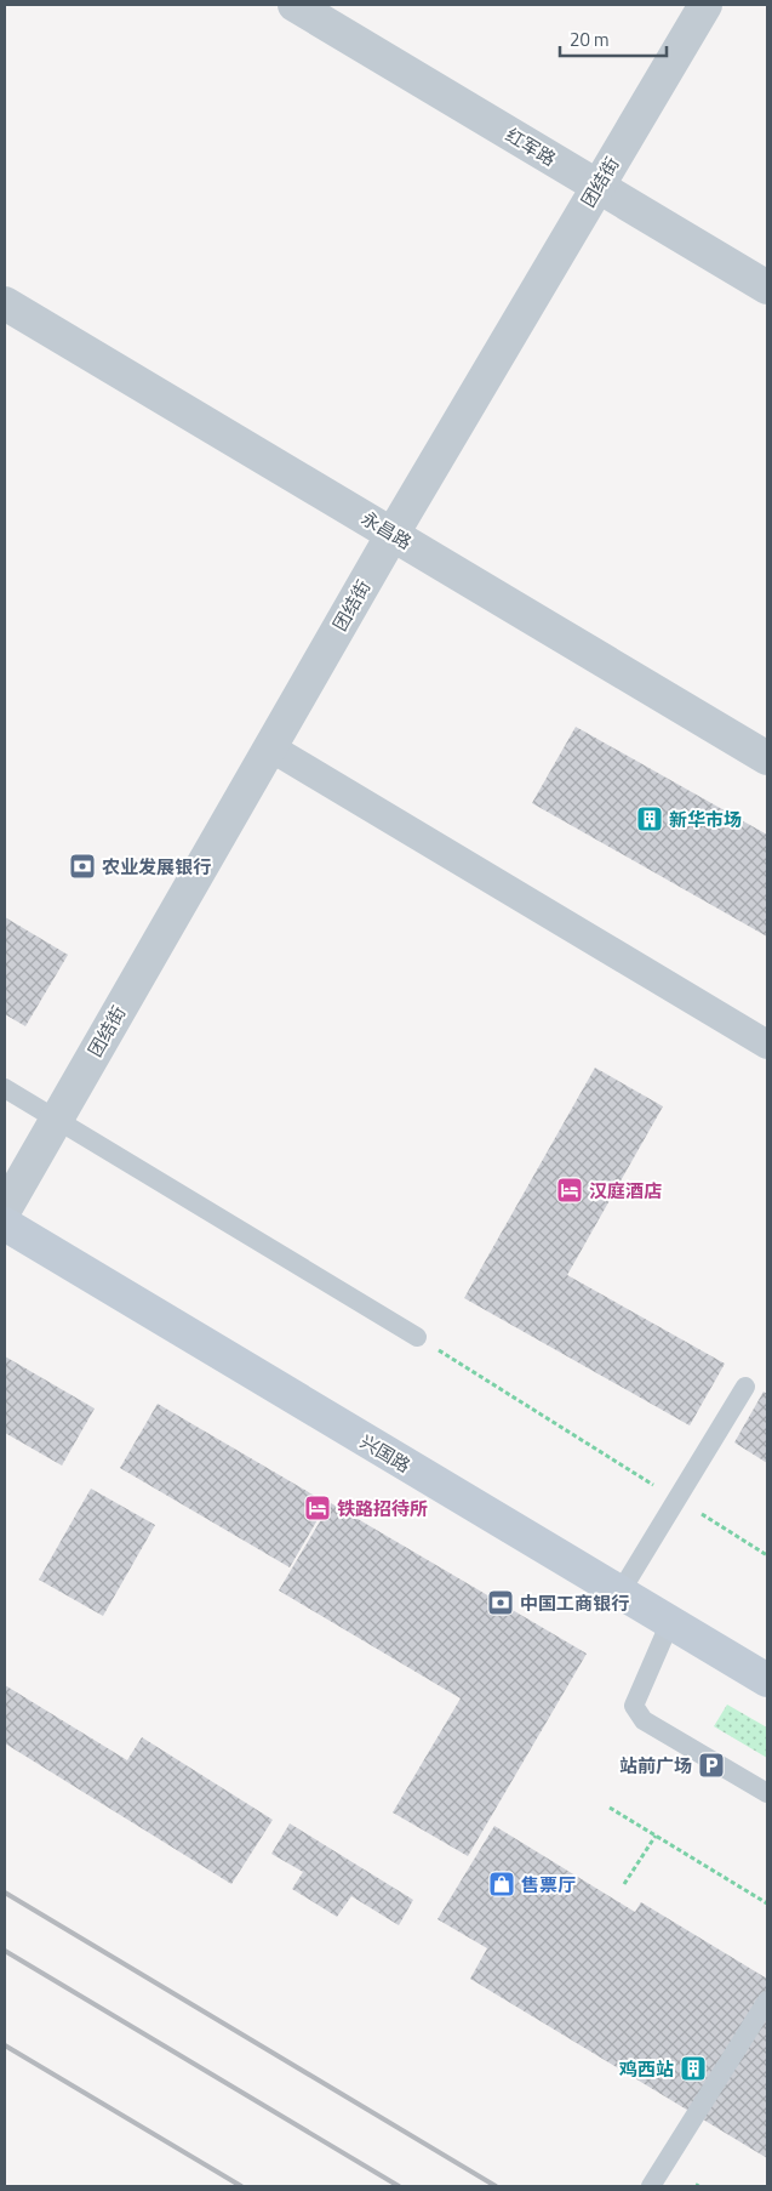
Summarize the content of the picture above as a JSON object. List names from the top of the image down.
{
  "streets": {
    "main road": ["兴国路"],
    "street": ["红军路", "团结街", "永昌路"]
  },
  "crossings": [
    ["红军路", "团结街"],
    ["团结街", "永昌路"]
  ],
  "places": {
    "building": ["新华市场", "鸡西站"],
    "bank": ["农业发展银行", "中国工商银行"],
    "hotel": ["汉庭酒店", "铁路招待所"],
    "parking": ["站前广场"],
    "shop": ["售票厅"]
  },
  "scale_bar": "20 m"
}
